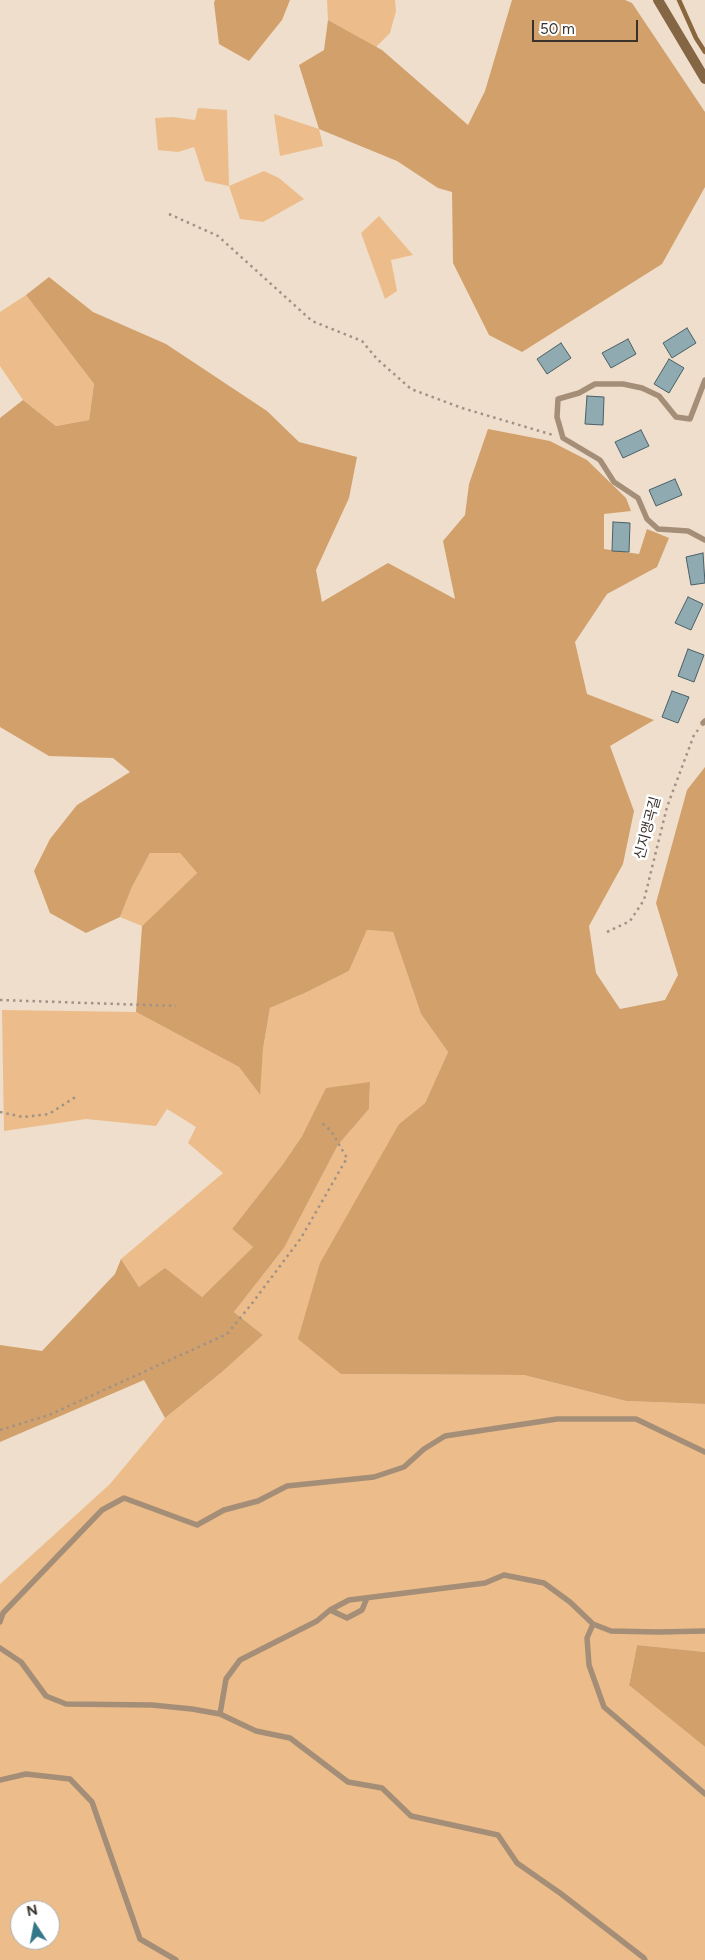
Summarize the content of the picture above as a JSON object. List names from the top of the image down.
{
  "streets": {
    "path": ["신지앵곡길"]
  },
  "scale_bar": "50 m",
  "north": "top"
}
